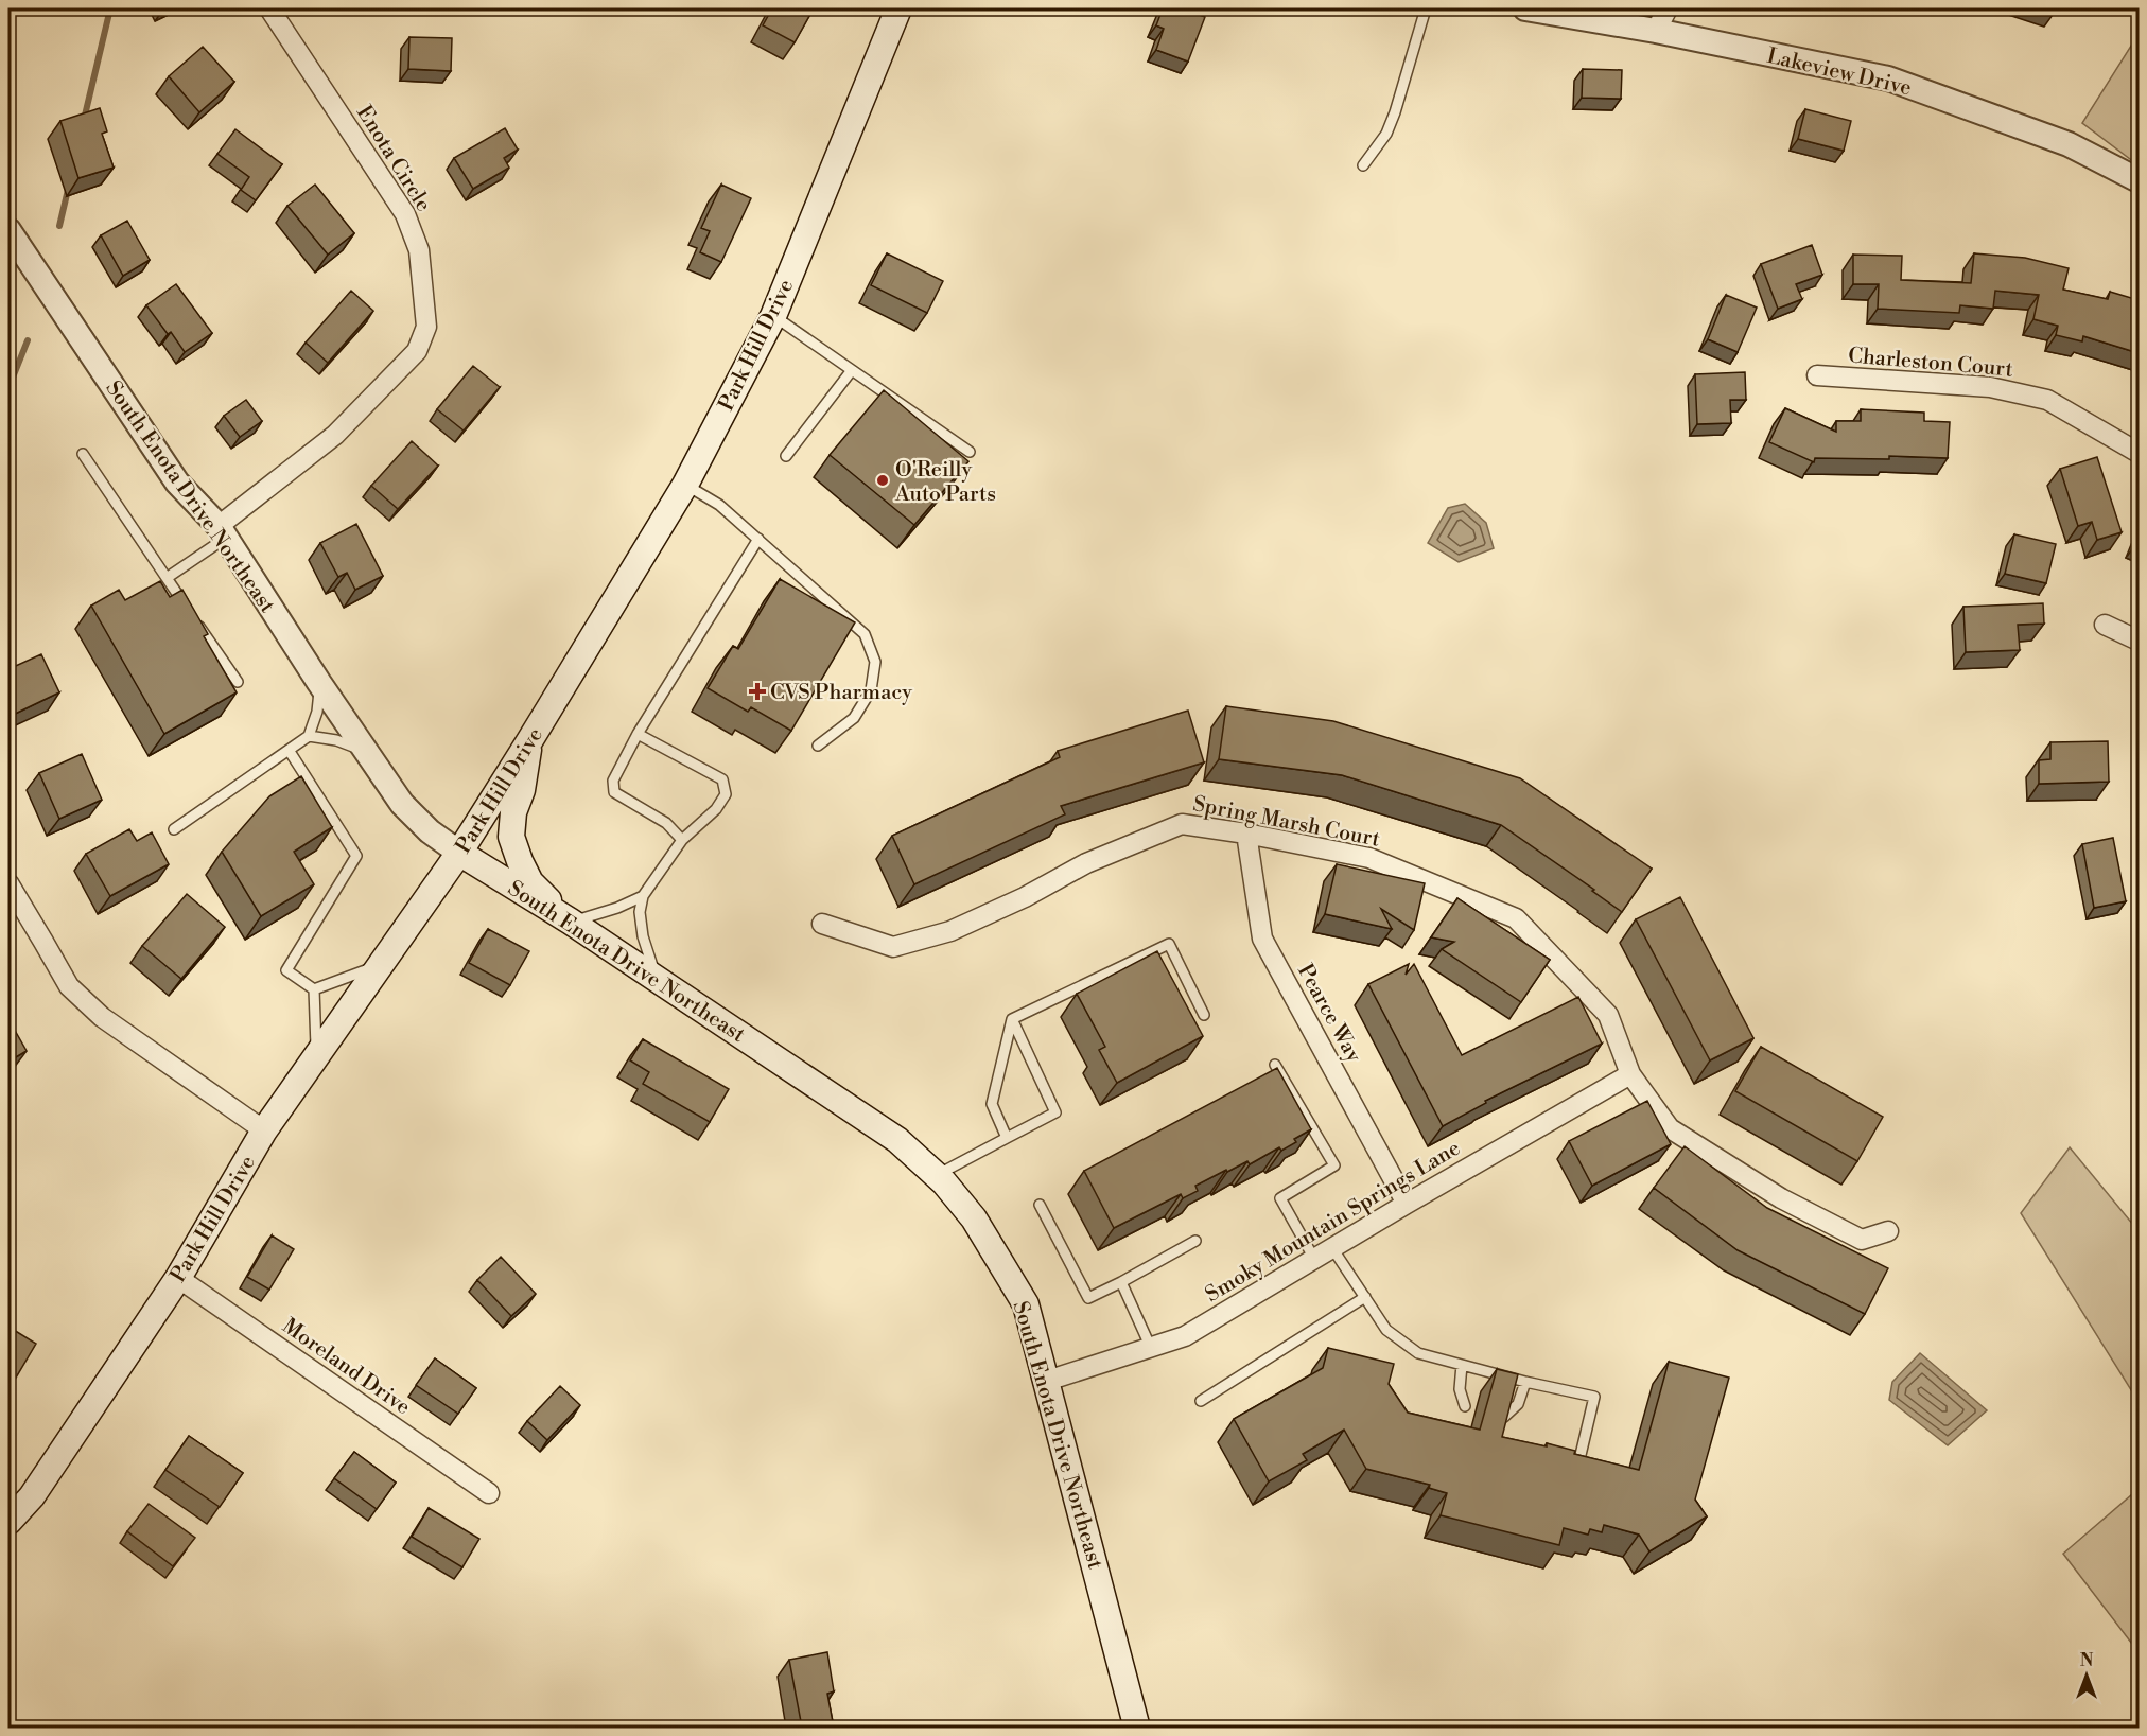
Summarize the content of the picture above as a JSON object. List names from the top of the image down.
{
  "streets": {
    "main road": ["Park Hill Drive", "South Enota Drive Northeast"],
    "street": [
      "Lakeview Drive",
      "Enota Circle",
      "Charleston Court",
      "Spring Marsh Court",
      "Pearce Way",
      "Smoky Mountain Springs Lane",
      "Moreland Drive"
    ]
  },
  "crossings": [
    ["Enota Circle", "South Enota Drive Northeast"],
    ["Park Hill Drive", "South Enota Drive Northeast"],
    ["Park Hill Drive", "Moreland Drive"],
    ["South Enota Drive Northeast", "Smoky Mountain Springs Lane"],
    ["Spring Marsh Court", "Pearce Way"],
    ["Spring Marsh Court", "Smoky Mountain Springs Lane"],
    ["Pearce Way", "Smoky Mountain Springs Lane"]
  ],
  "places": {
    "other": ["O'Reilly Auto Parts"],
    "health": ["CVS Pharmacy"]
  },
  "north": "top"
}
